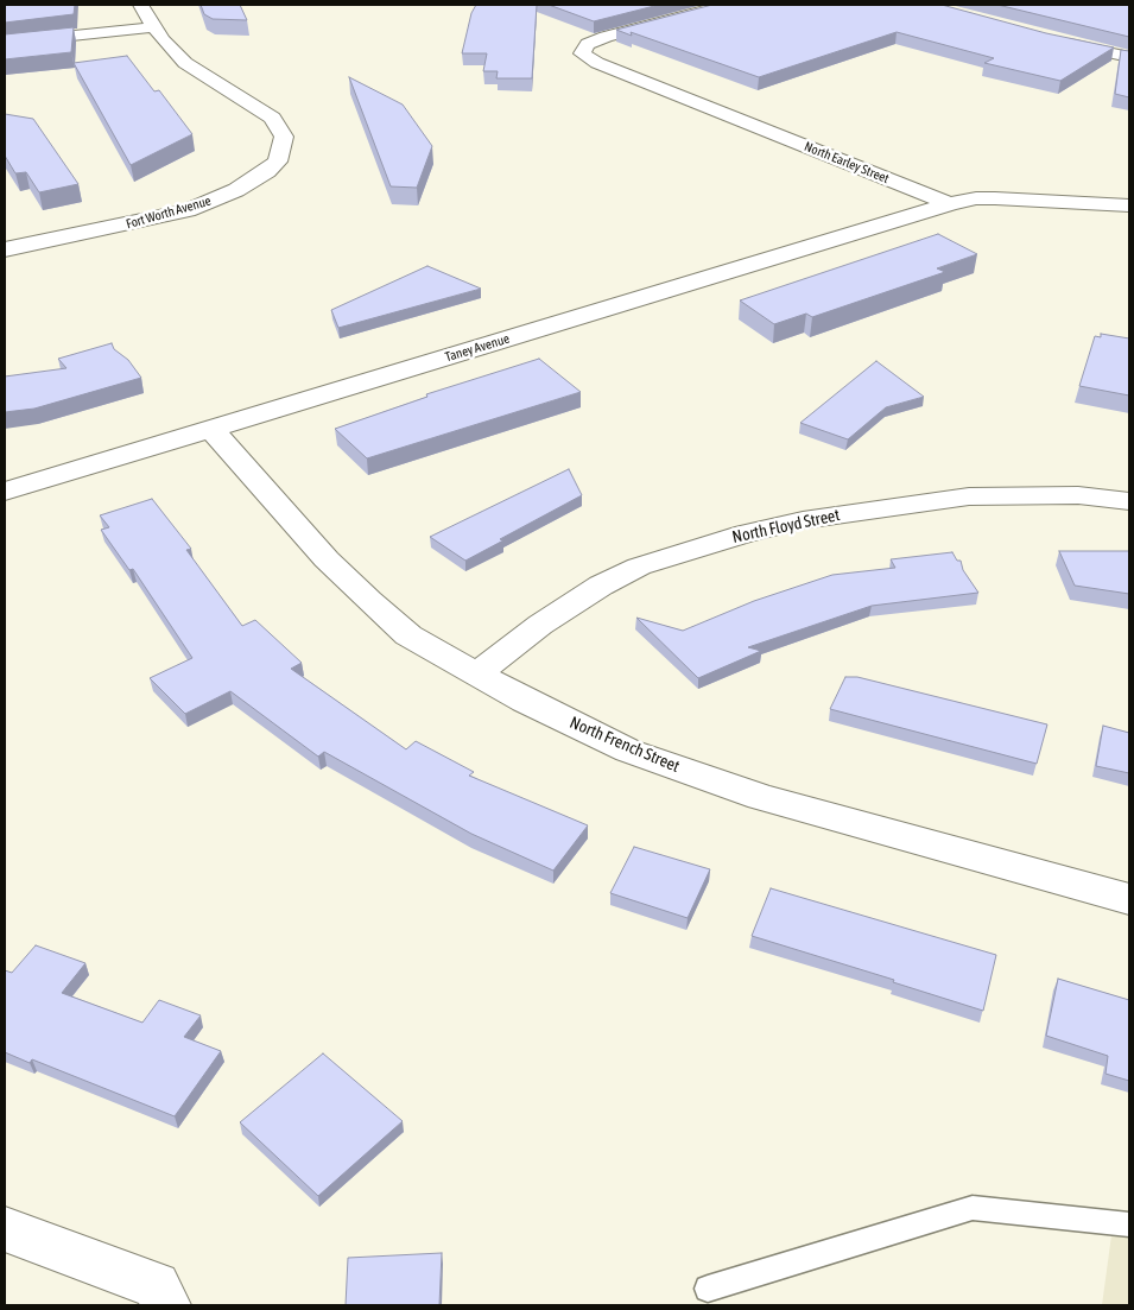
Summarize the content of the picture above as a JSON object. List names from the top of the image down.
{
  "streets": {
    "street": [
      "North Earley Street",
      "Fort Worth Avenue",
      "Taney Avenue",
      "North Floyd Street",
      "North French Street"
    ]
  },
  "crossings": [
    ["North Earley Street", "Taney Avenue"],
    ["Taney Avenue", "North French Street"],
    ["North Floyd Street", "North French Street"]
  ]
}
